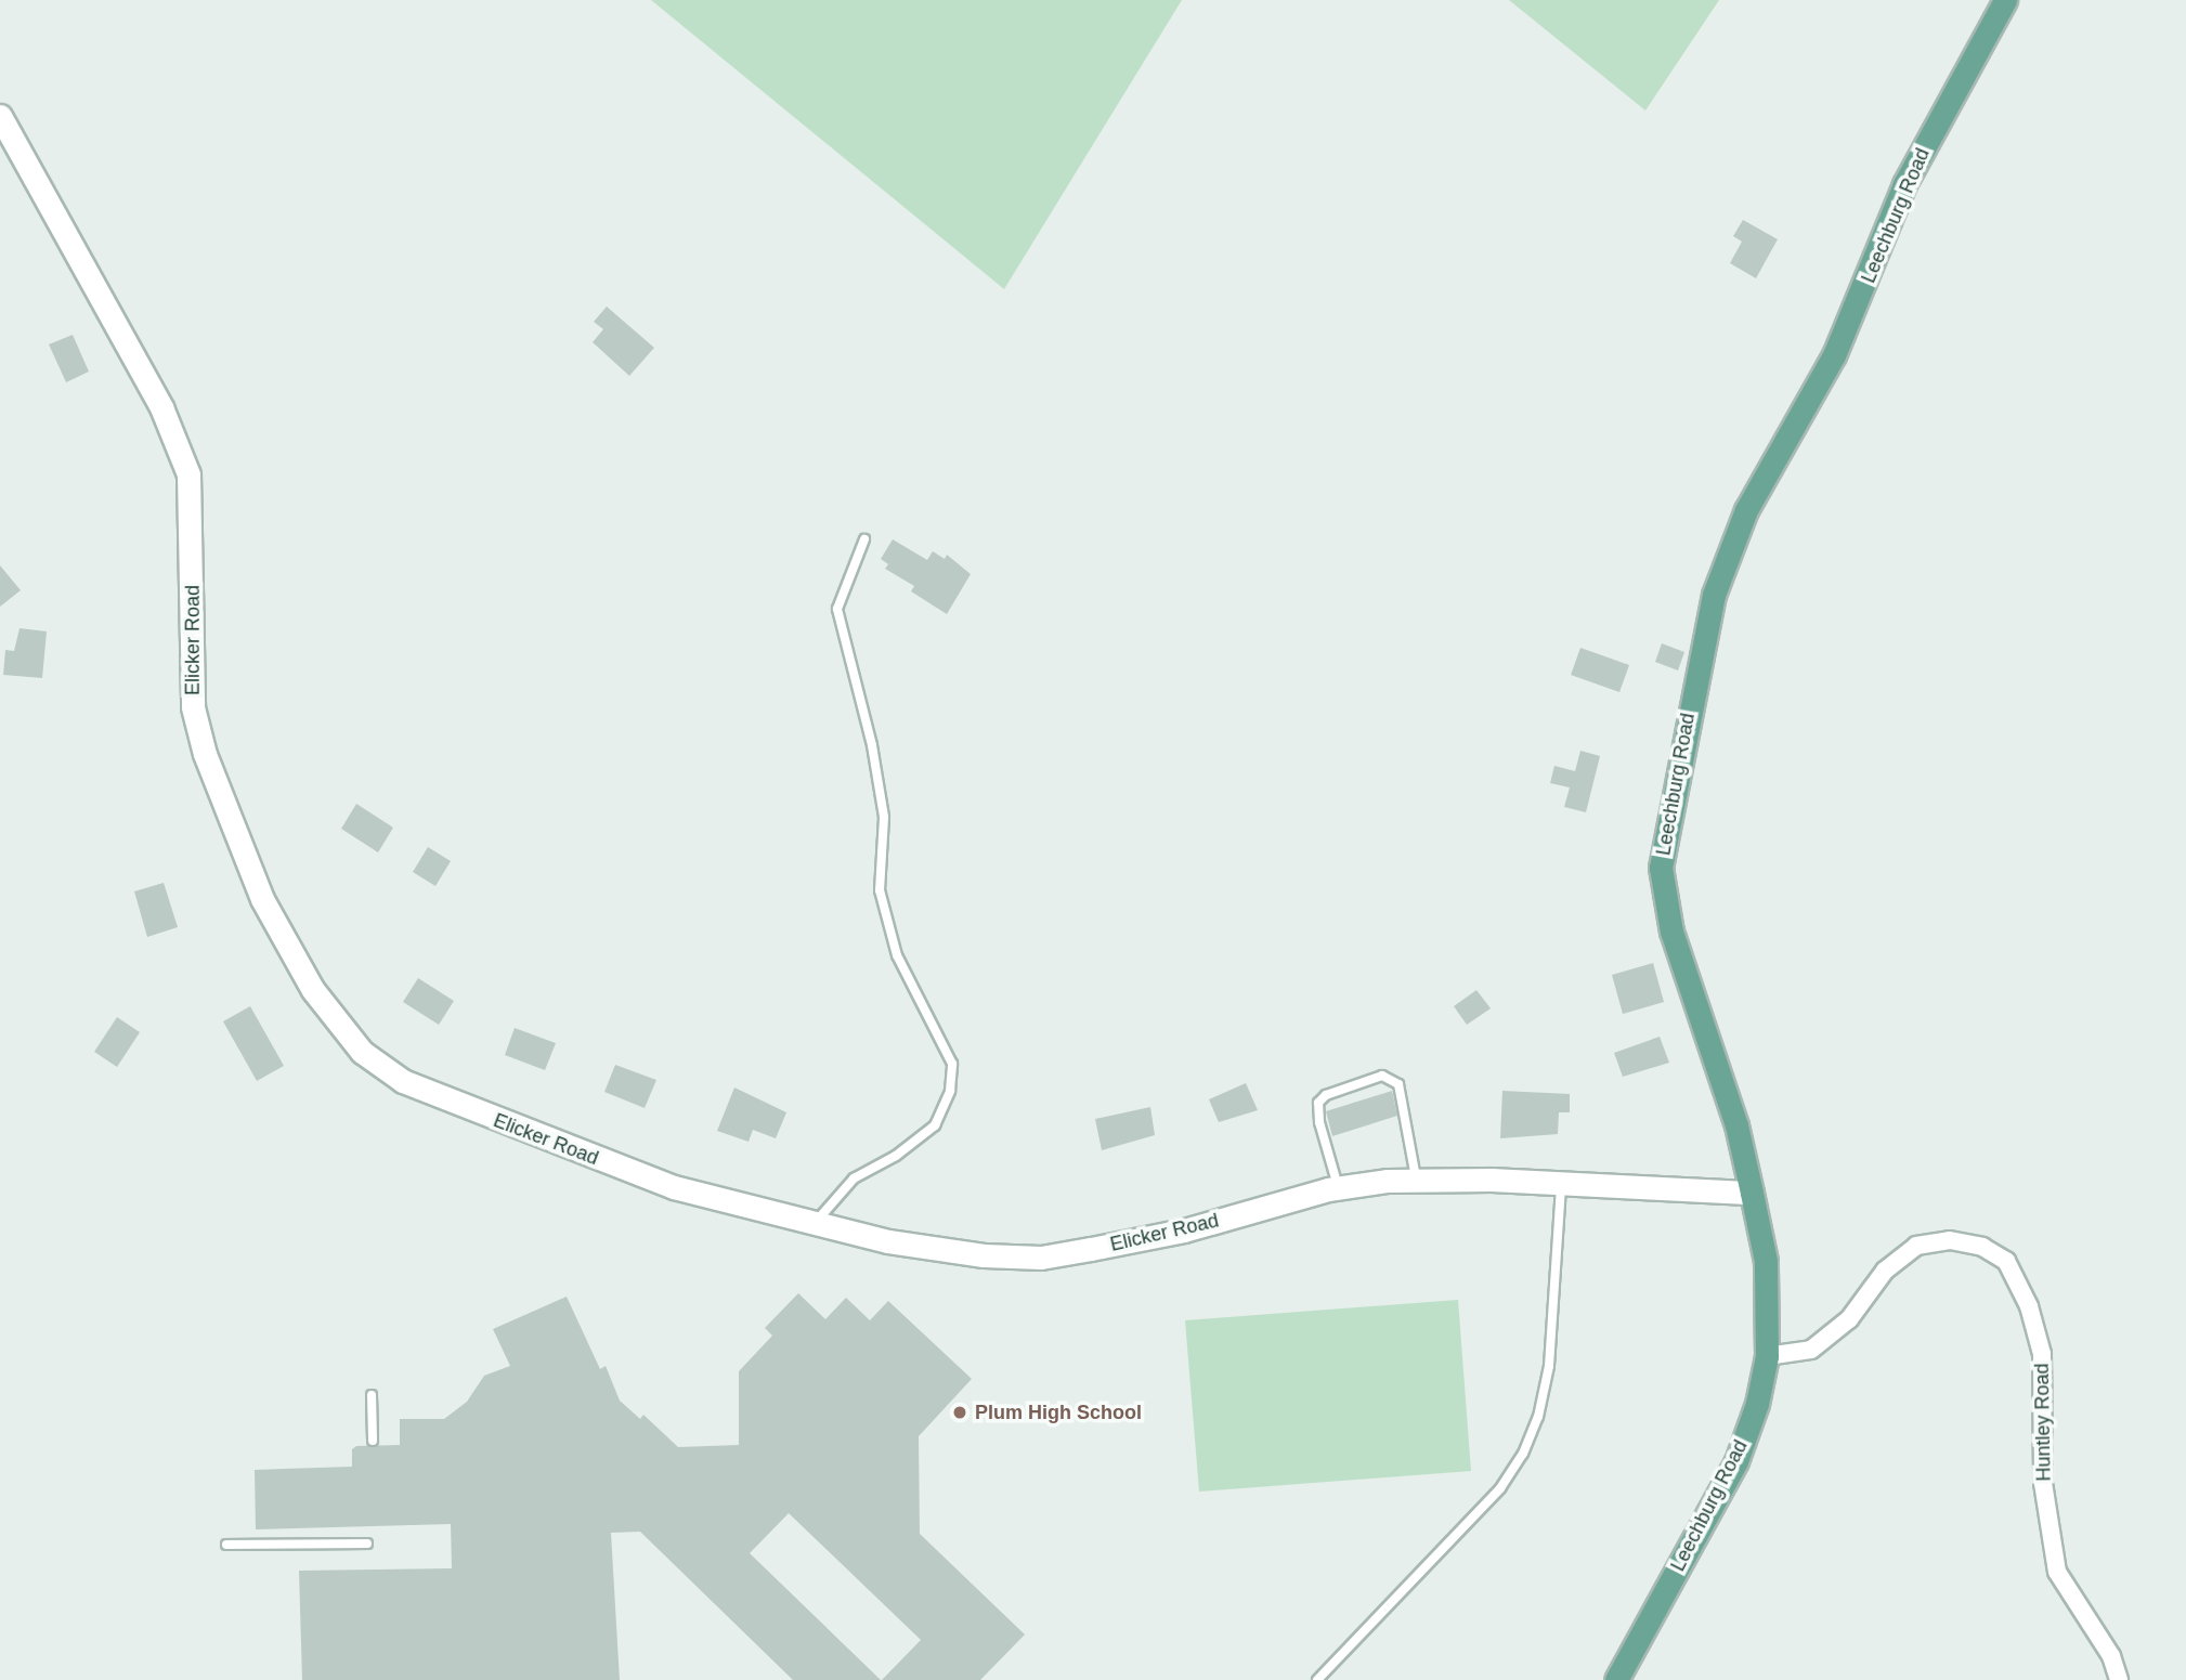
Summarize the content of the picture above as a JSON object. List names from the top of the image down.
{
  "streets": {
    "main road": ["Leechburg Road"],
    "street": ["Elicker Road", "Huntley Road"]
  },
  "crossings": [
    ["Leechburg Road", "Elicker Road"],
    ["Leechburg Road", "Huntley Road"]
  ],
  "places": ["Plum High School"]
}
